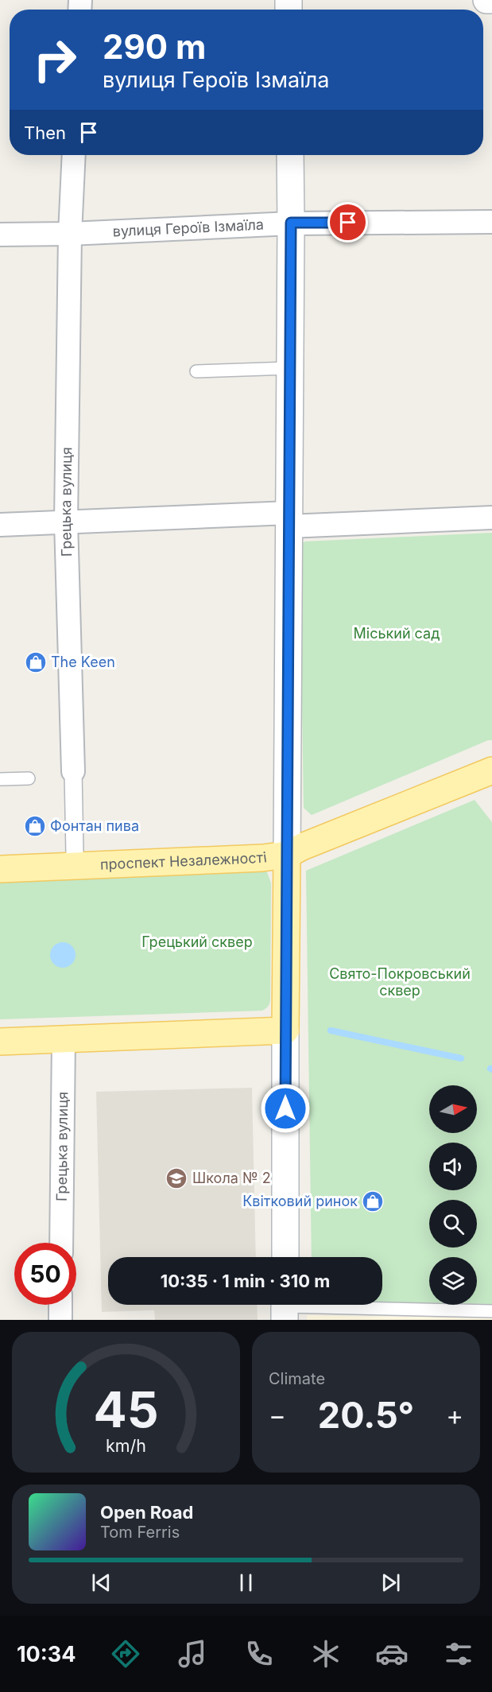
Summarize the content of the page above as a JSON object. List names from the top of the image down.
{
  "streets": {
    "main road": ["проспект Незалежності"],
    "street": ["вулиця Героїв Ізмаїла", "Грецька вулиця"]
  },
  "crossings": [
    ["вулиця Героїв Ізмаїла", "Грецька вулиця"]
  ],
  "parks": ["Міський сад", "Грецький сквер", "Свято-Покровський сквер"],
  "places": {
    "shop": ["The Keen", "Фонтан пива", "Квітковий ринок"],
    "school or university": ["Школа № 2"]
  },
  "north": "right",
  "page": {
    "turn": ["290 m", "вулиця Героїв Ізмаїла"],
    "then": "Then",
    "limit": "50",
    "trip": "10:35 · 1 min · 310 m",
    "tile": "Climate",
    "heat": ["−", "20.5°", "+"],
    "song": ["Open Road", "Tom Ferris"],
    "tabs": "10:34",
    "gauge": ["45", "km/h"]
  }
}
